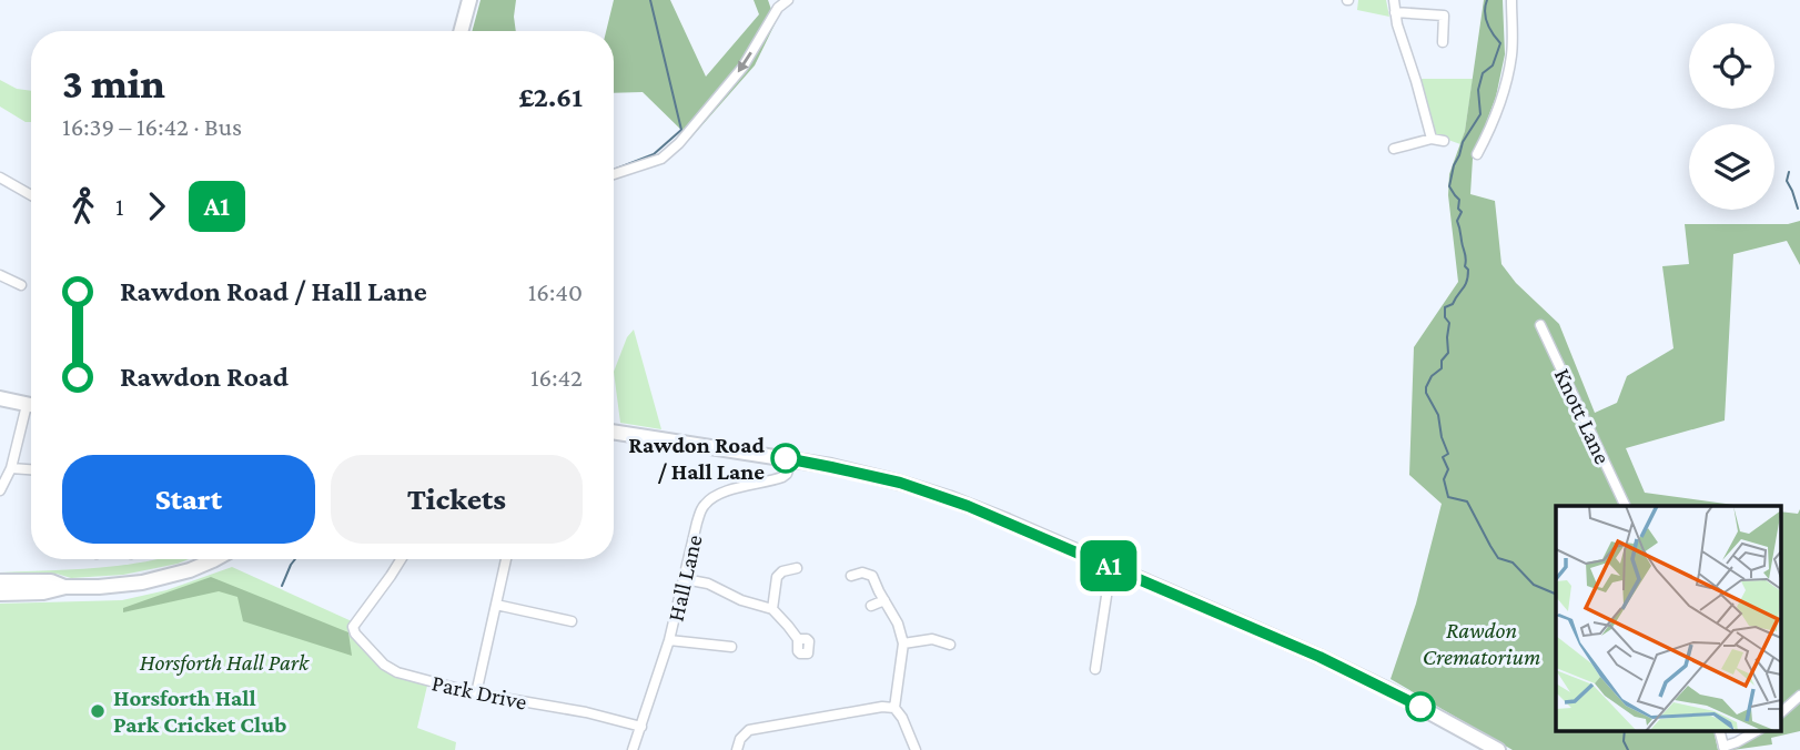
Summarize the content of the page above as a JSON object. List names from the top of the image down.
{
  "streets": {
    "street": ["Knott Lane", "Hall Lane", "Park Drive"]
  },
  "crossings": [
    ["Hall Lane", "Park Drive"]
  ],
  "parks": ["Rawdon Crematorium", "Horsforth Hall Park"],
  "places": ["Rawdon Road / Hall Lane", "Horsforth Hall Park Cricket Club"],
  "lines": ["bus line A1"],
  "page": {
    "on_map": "A1",
    "heading": ["3 min", "16:39 – 16:42 · Bus", "£2.61"],
    "legs": ["1", "A1"],
    "list": [
      {
        "name": "Rawdon Road / Hall Lane",
        "value": "16:40"
      },
      {
        "name": "Rawdon Road",
        "value": "16:42"
      }
    ],
    "buttons": ["Start", "Tickets"]
  }
}
